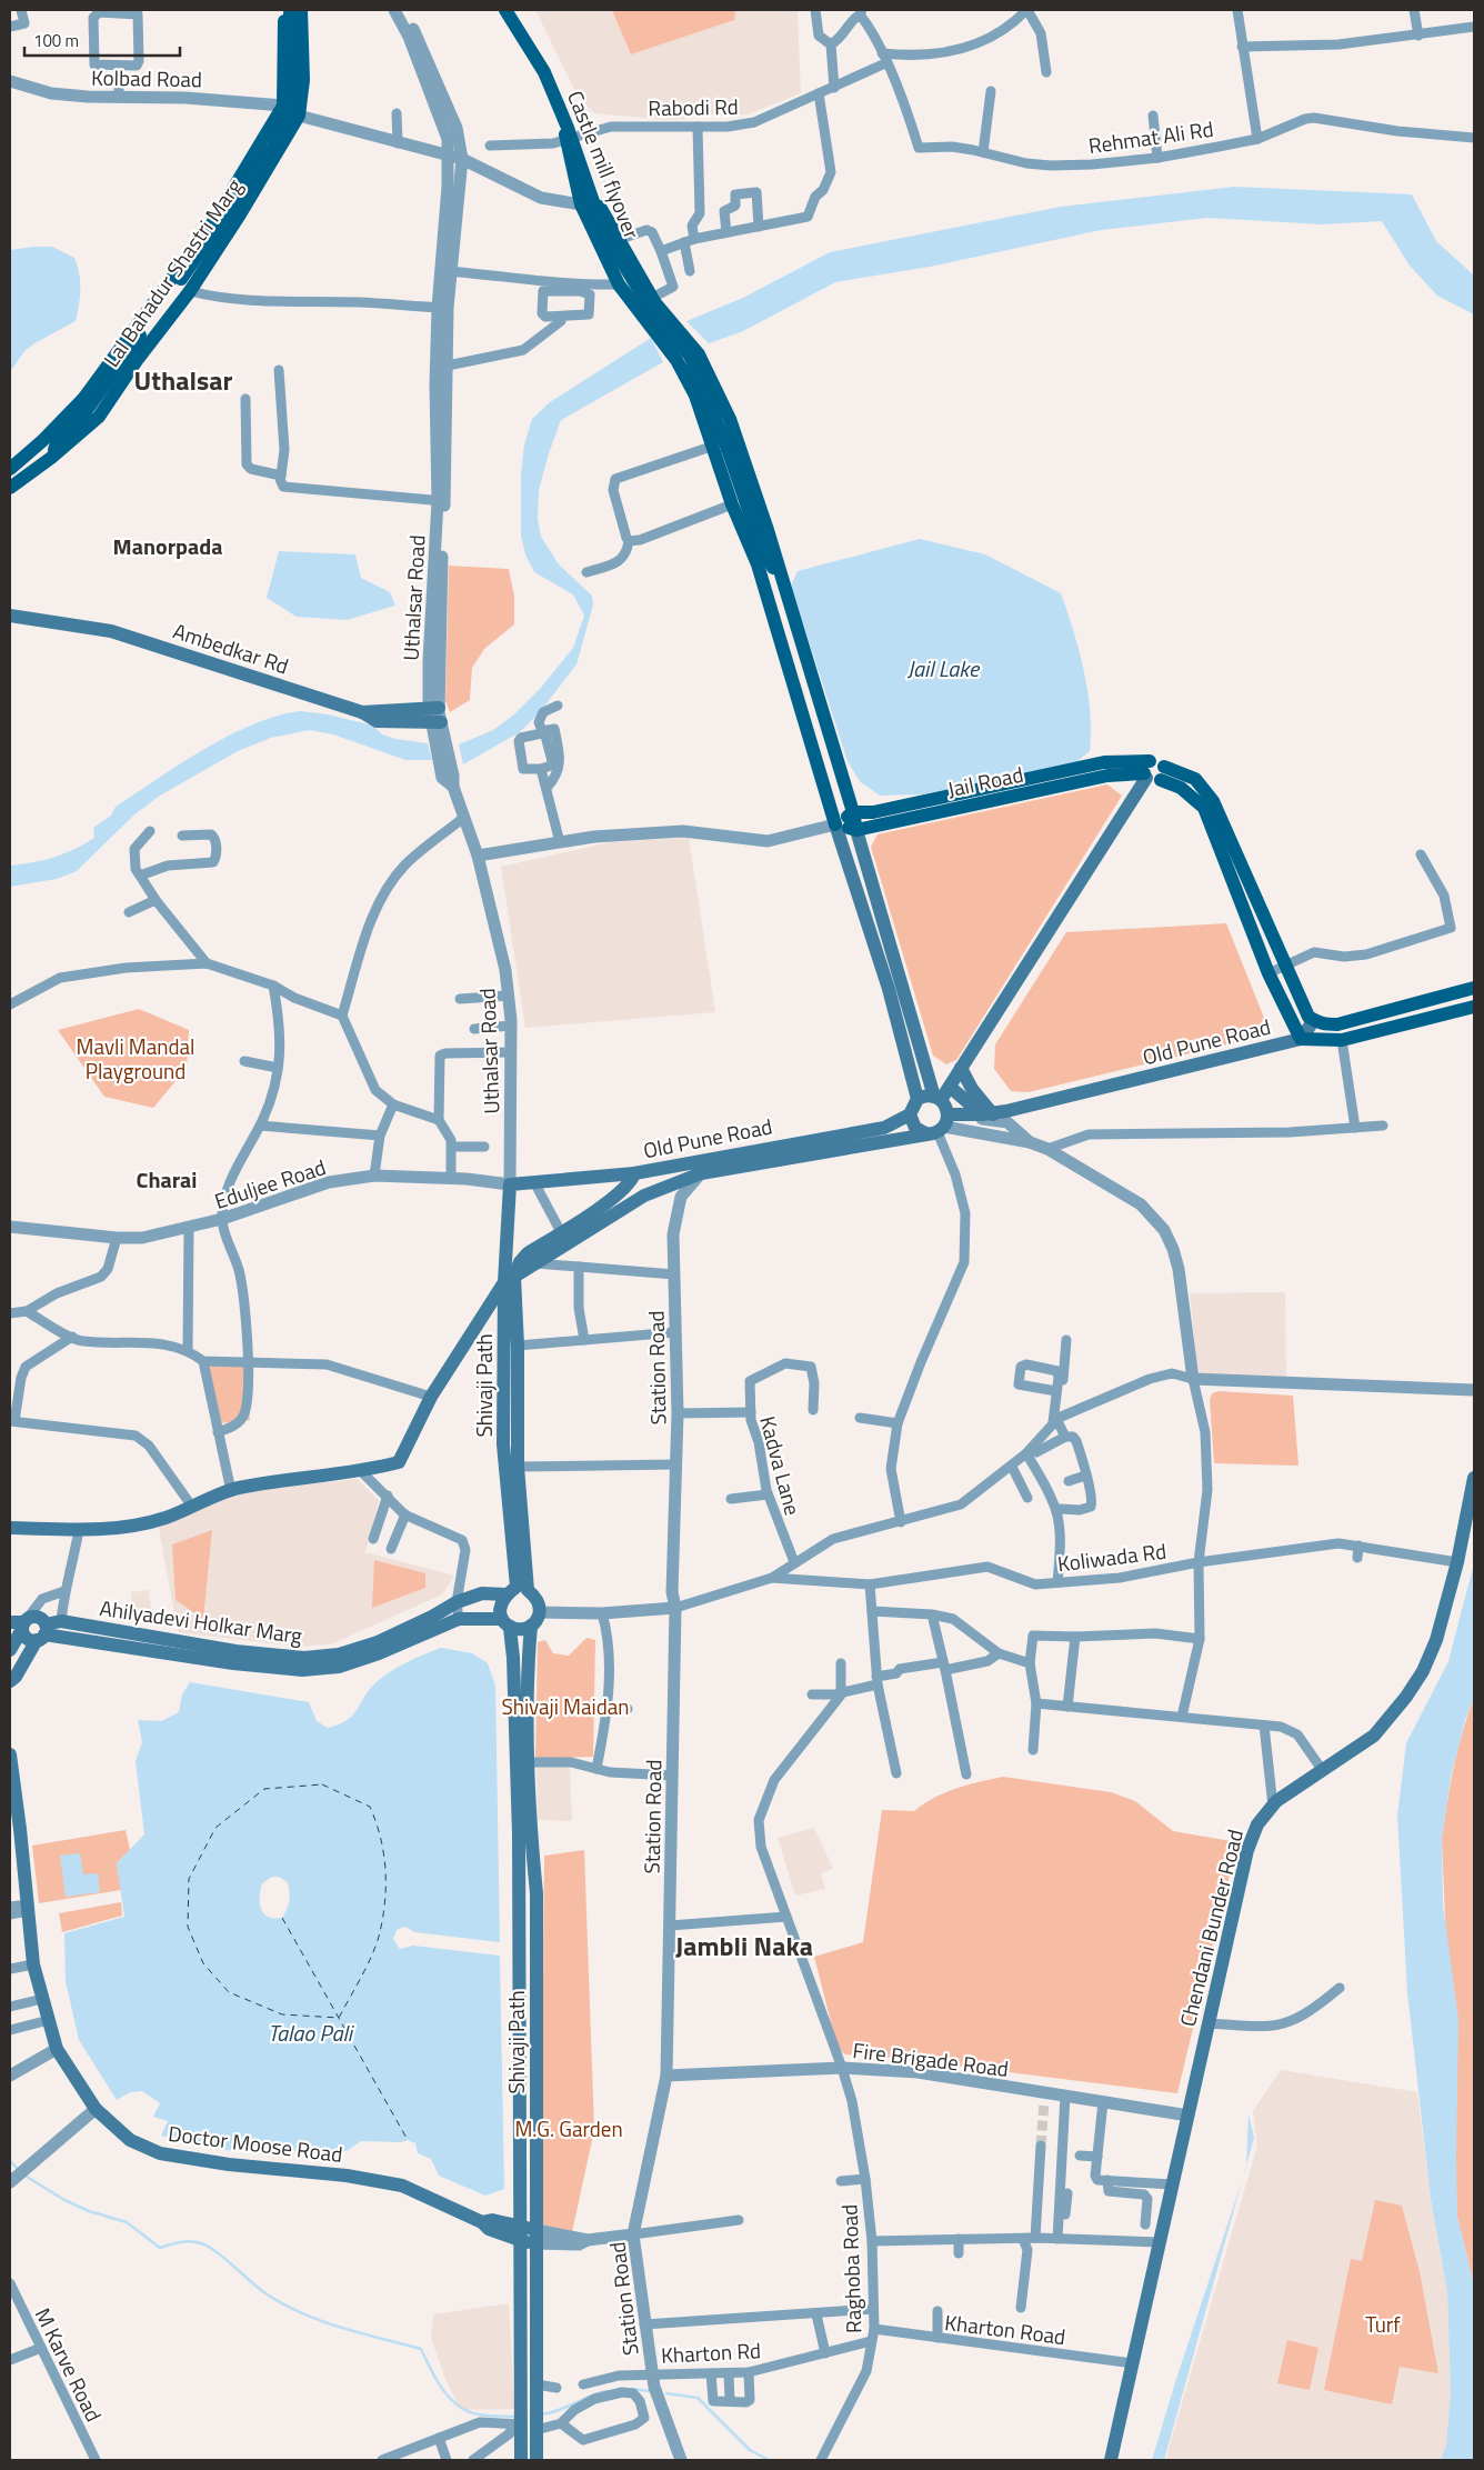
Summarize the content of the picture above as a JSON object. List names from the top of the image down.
{
  "streets": {
    "main road": [
      "Castle mill flyover",
      "Lal Bahadur Shastri Marg",
      "Ambedkar Rd",
      "Jail Road",
      "Old Pune Road",
      "Shivaji Path",
      "Ahilyadevi Holkar Marg",
      "Chendani Bunder Road",
      "Doctor Moose Road"
    ],
    "street": [
      "Kolbad Road",
      "Rabodi Rd",
      "Rehmat Ali Rd",
      "Uthalsar Road",
      "Eduljee Road",
      "Station Road",
      "Kadva Lane",
      "Koliwada Rd",
      "Fire Brigade Road",
      "Raghoba Road",
      "Kharton Road",
      "Kharton Rd",
      "M Karve Road"
    ]
  },
  "crossings": [
    ["Kolbad Road", "Lal Bahadur Shastri Marg"],
    ["Rabodi Rd", "Rehmat Ali Rd"],
    ["Uthalsar Road", "Ambedkar Rd"],
    ["Uthalsar Road", "Old Pune Road"],
    ["Uthalsar Road", "Eduljee Road"],
    ["Uthalsar Road", "Shivaji Path"],
    ["Jail Road", "Old Pune Road"],
    ["Old Pune Road", "Eduljee Road"],
    ["Old Pune Road", "Station Road"],
    ["Old Pune Road", "Shivaji Path"],
    ["Eduljee Road", "Shivaji Path"],
    ["Station Road", "Kadva Lane"],
    ["Station Road", "Fire Brigade Road"],
    ["Station Road", "Kharton Rd"],
    ["Shivaji Path", "Ahilyadevi Holkar Marg"],
    ["Shivaji Path", "Doctor Moose Road"],
    ["Koliwada Rd", "Chendani Bunder Road"],
    ["Chendani Bunder Road", "Fire Brigade Road"],
    ["Chendani Bunder Road", "Kharton Road"],
    ["Fire Brigade Road", "Raghoba Road"],
    ["Raghoba Road", "Kharton Road"],
    ["Raghoba Road", "Kharton Rd"]
  ],
  "districts": [
    "Uthalsar",
    "Manorpada",
    "Charai",
    "Jambli Naka"
  ],
  "water": ["Jail Lake", "Talao Pali"],
  "parks": [
    "Mavli Mandal Playground",
    "Shivaji Maidan",
    "M.G. Garden",
    "Turf"
  ],
  "scale_bar": "100 m"
}
